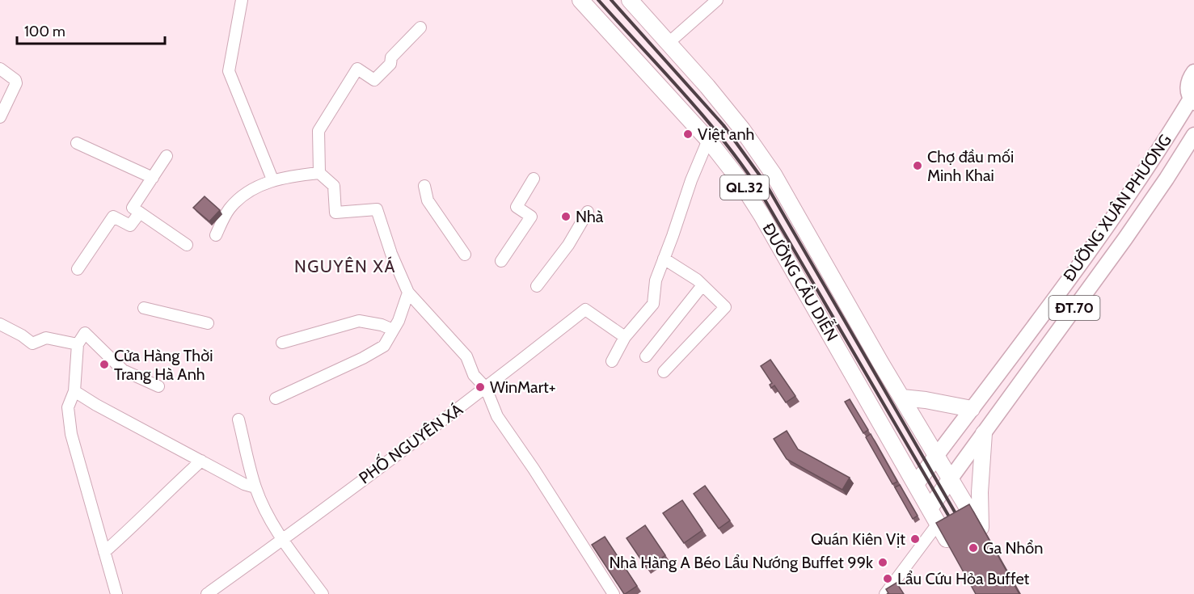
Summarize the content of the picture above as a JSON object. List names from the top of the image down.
{
  "streets": {
    "highway": ["QL.32", "ĐƯỜNG CẦU DIỄN", "ĐT.70"],
    "main road": ["ĐƯỜNG XUÂN PHƯƠNG"],
    "street": ["PHỐ NGUYÊN XÁ"]
  },
  "crossings": [
    ["ĐƯỜNG XUÂN PHƯƠNG", "ĐƯỜNG CẦU DIỄN"],
    ["ĐƯỜNG XUÂN PHƯƠNG", "ĐT.70"],
    ["ĐƯỜNG CẦU DIỄN", "ĐT.70"]
  ],
  "districts": ["NGUYÊN XÁ"],
  "places": [
    "Việt anh",
    "Chợ đầu mối Minh Khai",
    "Nhà",
    "Cửa Hàng Thời Trang Hà Anh",
    "WinMart+",
    "Quán Kiên Vịt",
    "Ga Nhổn",
    "Nhà Hàng A Béo Lẩu Nướng Buffet 99k",
    "Lẩu Cứu Hỏa Buffet"
  ],
  "scale_bar": "100 m"
}
